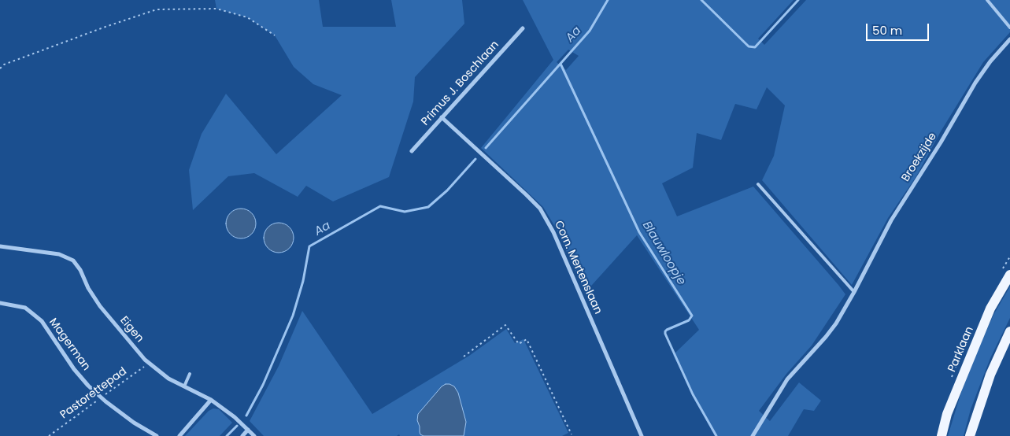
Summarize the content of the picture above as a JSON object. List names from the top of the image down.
{
  "streets": {
    "main road": ["Parklaan"],
    "street": [
      "Primus J. Boschlaan",
      "Broekzijde",
      "Corn. Mertenslaan",
      "Eigen",
      "Magerman"
    ],
    "path": ["Pastorettepad"]
  },
  "crossings": [
    ["Primus J. Boschlaan", "Corn. Mertenslaan"],
    ["Eigen", "Pastorettepad"],
    ["Magerman", "Pastorettepad"]
  ],
  "water": ["Aa", "Blauwloopje"],
  "scale_bar": "50 m"
}
